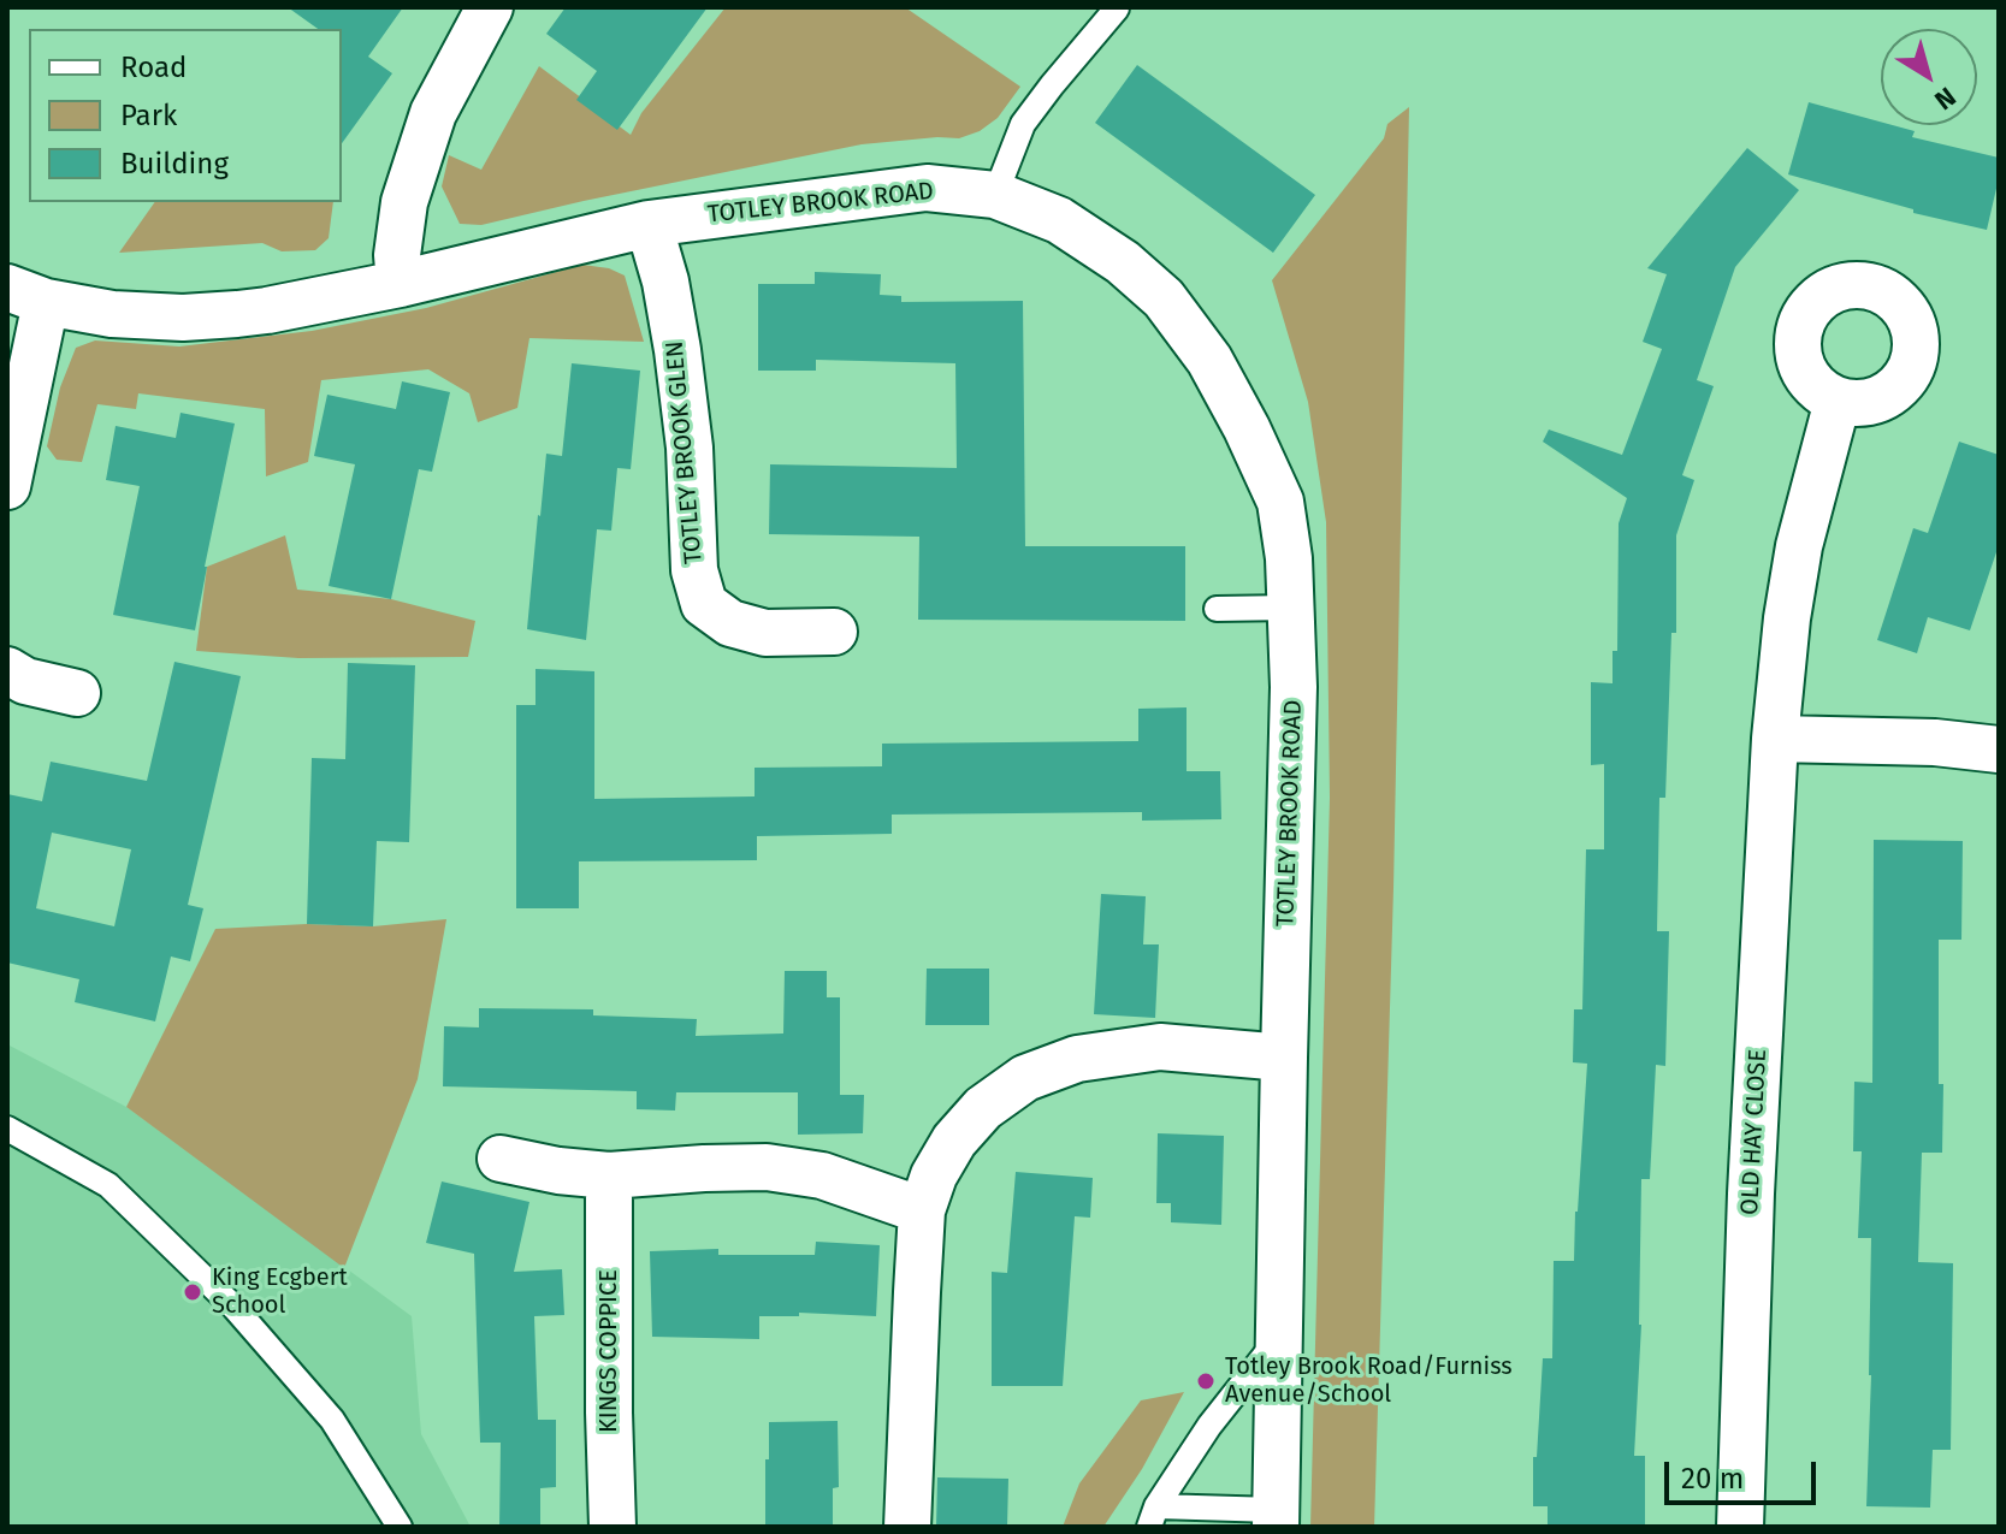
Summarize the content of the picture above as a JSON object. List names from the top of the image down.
{
  "streets": {
    "street": [
      "TOTLEY BROOK ROAD",
      "TOTLEY BROOK GLEN",
      "OLD HAY CLOSE",
      "KINGS COPPICE"
    ]
  },
  "crossings": [
    ["TOTLEY BROOK ROAD", "TOTLEY BROOK GLEN"]
  ],
  "places": ["King Ecgbert School", "Totley Brook Road/Furniss Avenue/School"],
  "legend": ["Road", "Park", "Building"],
  "scale_bar": "20 m",
  "north": "bottom right"
}
